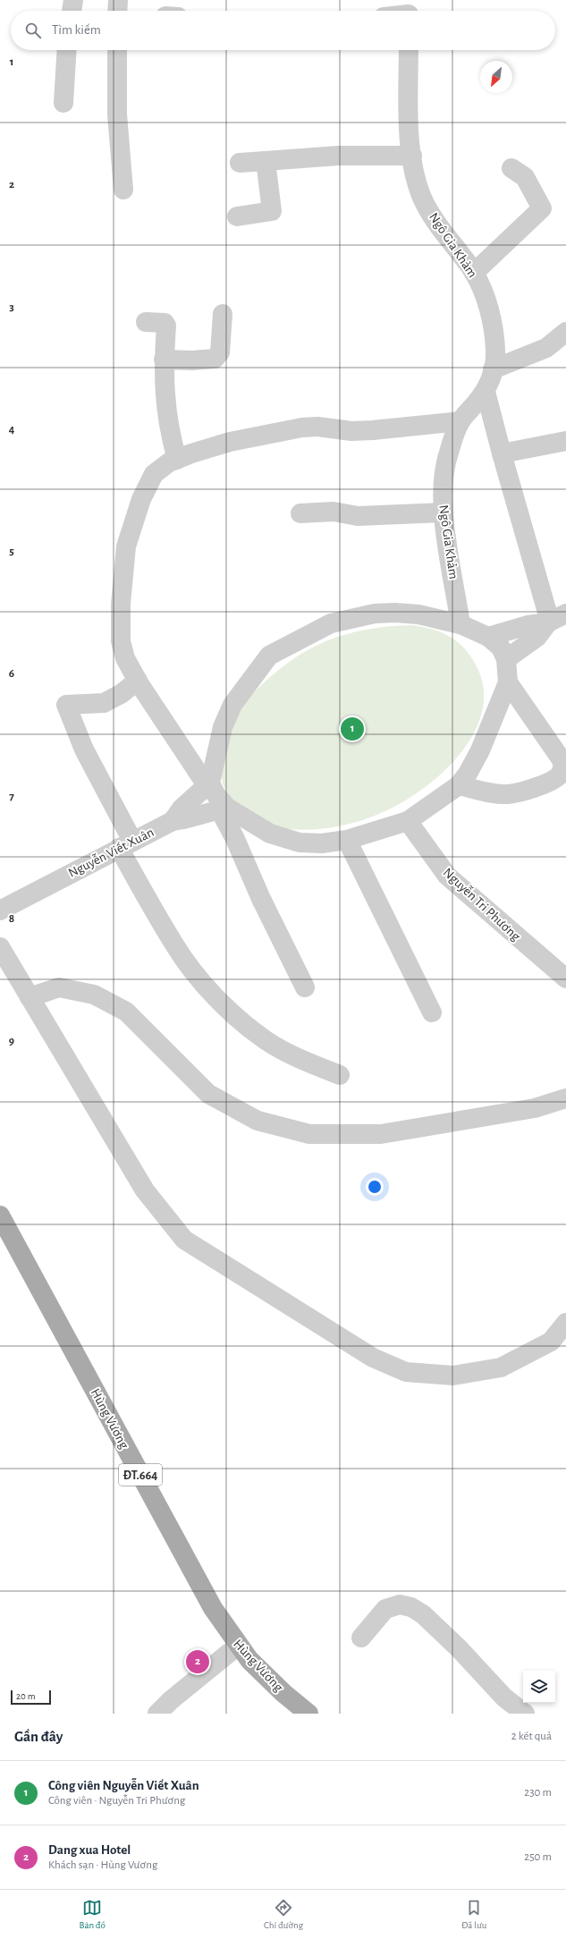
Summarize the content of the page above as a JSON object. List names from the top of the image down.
{
  "streets": {
    "main road": ["Hùng Vương", "ĐT.664"],
    "street": ["Ngô Gia Khảm", "Nguyễn Viết Xuân", "Nguyễn Tri Phương"]
  },
  "scale_bar": "20 m",
  "north": "bottom left",
  "page": {
    "search": "Tìm kiếm",
    "pins": ["1", "2"],
    "scale": "20 m",
    "heading": ["Gần đây", "2 kết quả"],
    "list": [
      {
        "mark": "1",
        "name": "Công viên Nguyễn Viết Xuân",
        "note": "Công viên · Nguyễn Tri Phương",
        "value": "230 m"
      },
      {
        "mark": "2",
        "name": "Dang xua Hotel",
        "note": "Khách sạn · Hùng Vương",
        "value": "250 m"
      }
    ],
    "nav": ["Bản đồ", "Chỉ đường", "Đã lưu"]
  },
  "grid": {
    "rows": [
      "1",
      "2",
      "3",
      "4",
      "5",
      "6",
      "7",
      "8",
      "9"
    ]
  }
}
